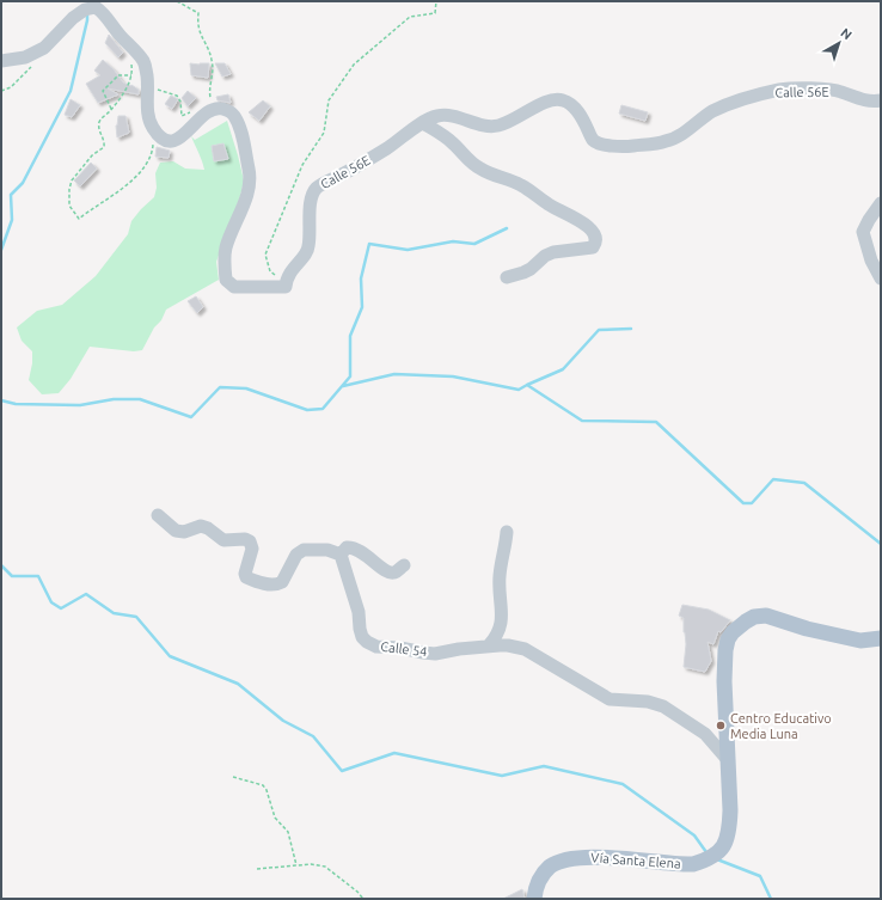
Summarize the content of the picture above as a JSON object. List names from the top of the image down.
{
  "streets": {
    "main road": ["Vía Santa Elena"],
    "street": ["Calle 56E", "Calle 54"]
  },
  "crossings": [
    ["Calle 54", "Vía Santa Elena"]
  ],
  "places": ["Centro Educativo Media Luna"],
  "north": "top right"
}
